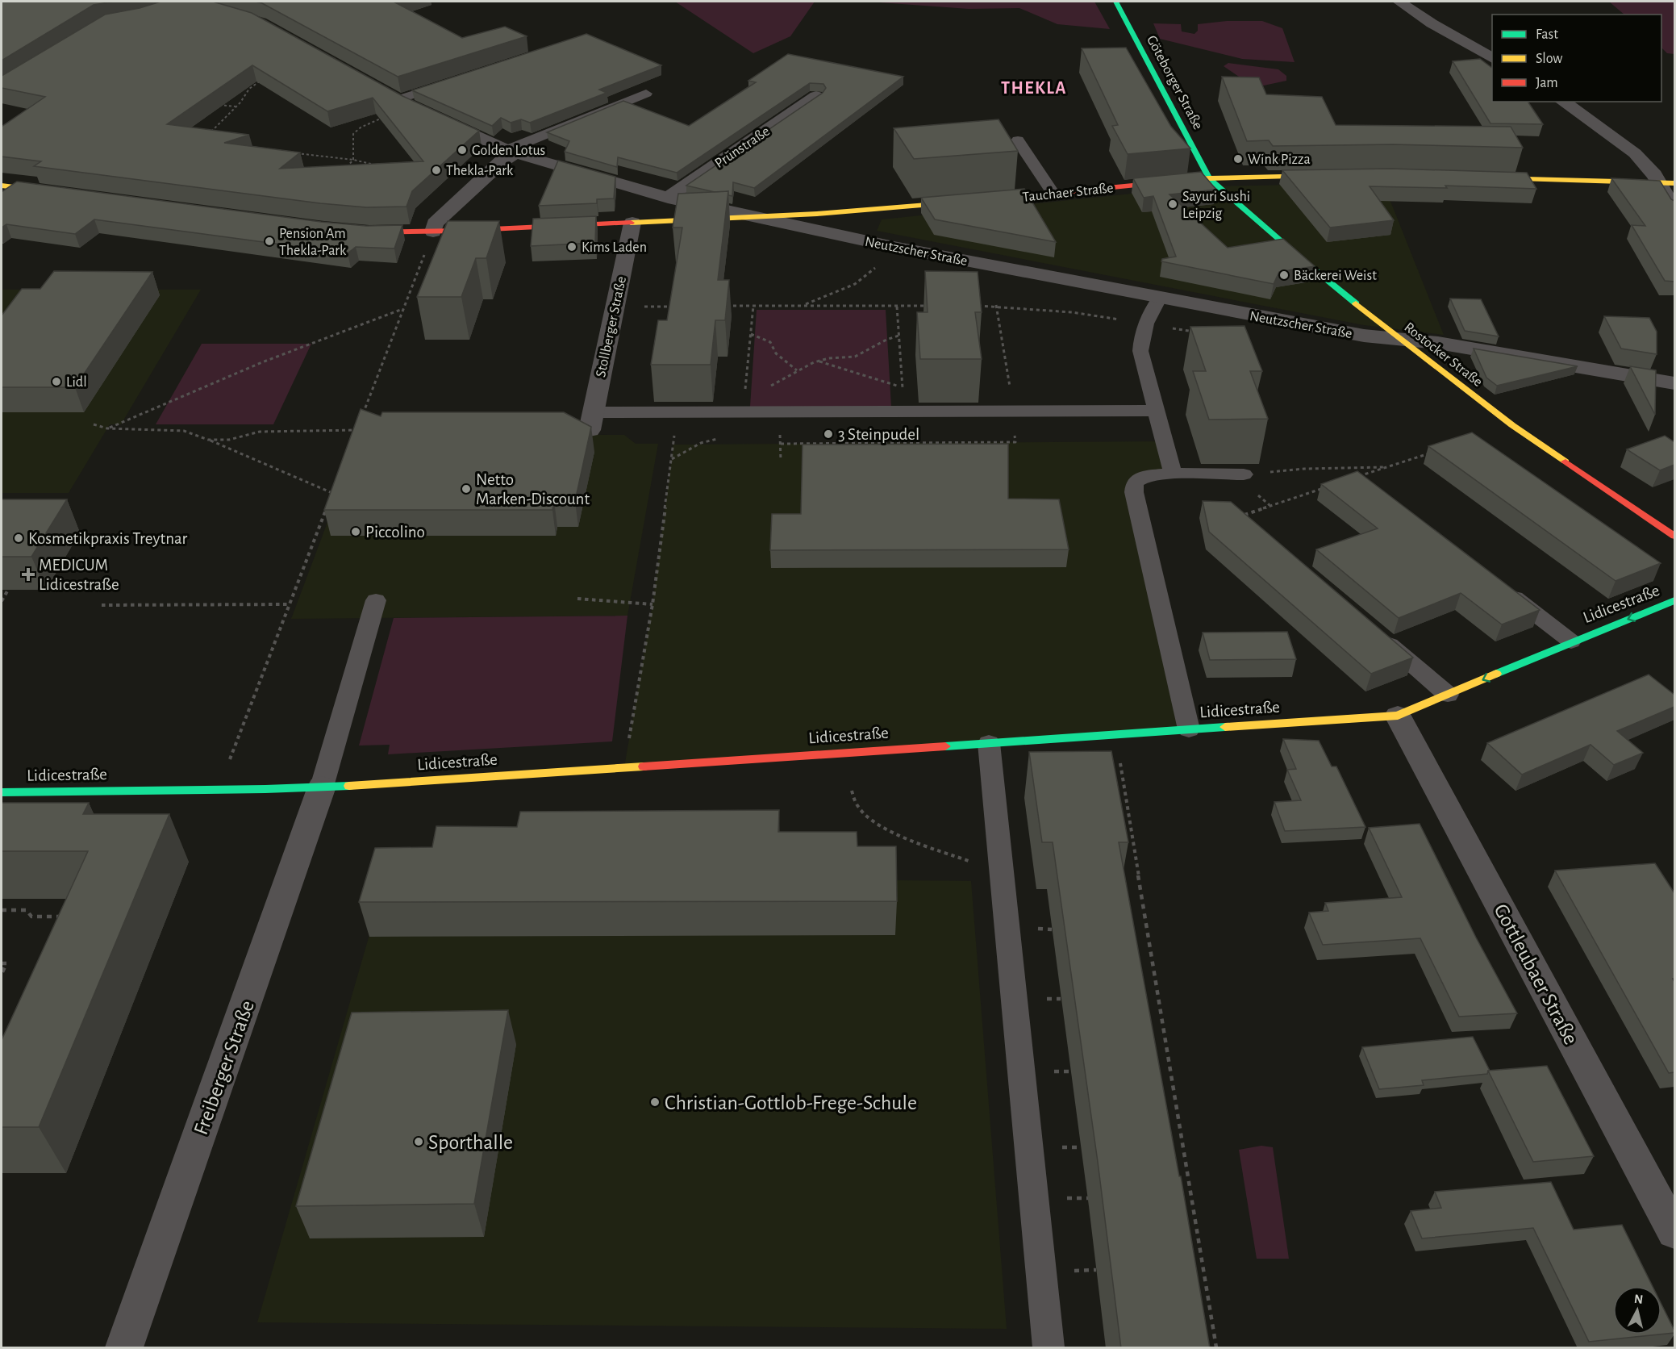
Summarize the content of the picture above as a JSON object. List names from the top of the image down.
{
  "streets": {
    "main road": [
      "Göteborger Straße",
      "Tauchaer Straße",
      "Rostocker Straße",
      "Lidicestraße"
    ],
    "street": [
      "Prünstraße",
      "Neutzscher Straße",
      "Stollberger Straße",
      "Gottleubaer Straße",
      "Freiberger Straße"
    ]
  },
  "crossings": [
    ["Göteborger Straße", "Tauchaer Straße"],
    ["Göteborger Straße", "Rostocker Straße"],
    ["Prünstraße", "Neutzscher Straße"],
    ["Tauchaer Straße", "Neutzscher Straße"],
    ["Tauchaer Straße", "Stollberger Straße"],
    ["Tauchaer Straße", "Rostocker Straße"],
    ["Neutzscher Straße", "Rostocker Straße"],
    ["Lidicestraße", "Gottleubaer Straße"],
    ["Lidicestraße", "Freiberger Straße"]
  ],
  "districts": ["THEKLA"],
  "places": {
    "other": [
      "Golden Lotus",
      "Wink Pizza",
      "Thekla-Park",
      "Sayuri Sushi Leipzig",
      "Pension Am Thekla-Park",
      "Kims Laden",
      "Bäckerei Weist",
      "Lidl",
      "3 Steinpudel",
      "Netto Marken-Discount",
      "Piccolino",
      "Kosmetikpraxis Treytnar",
      "Christian-Gottlob-Frege-Schule",
      "Sporthalle"
    ],
    "health": ["MEDICUM Lidicestraße"]
  },
  "legend": ["Fast", "Slow", "Jam"],
  "north": "top"
}
